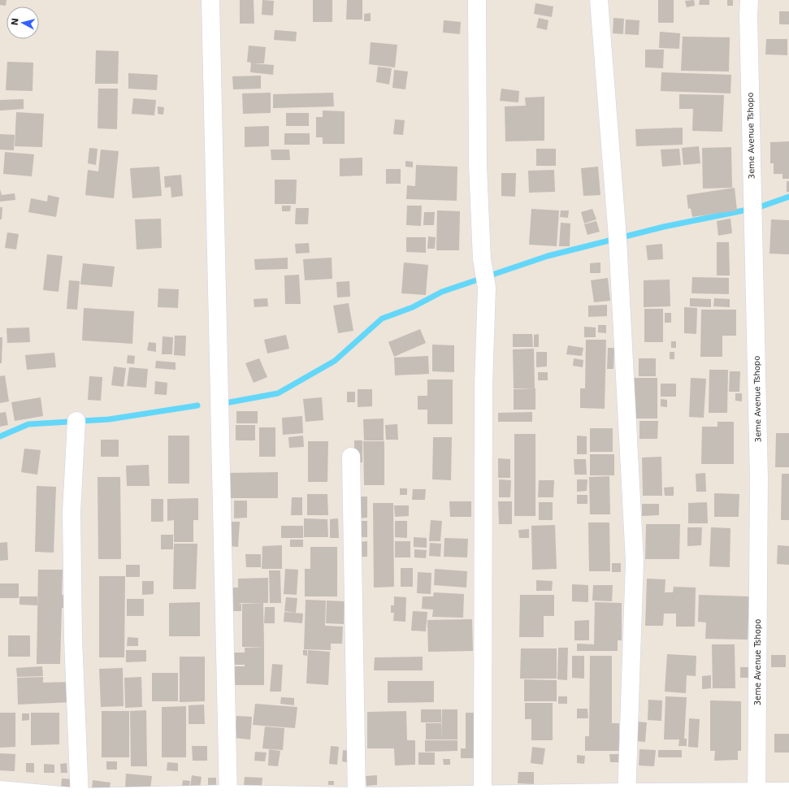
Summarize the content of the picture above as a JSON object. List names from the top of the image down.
{
  "streets": {
    "street": ["3eme Avenue Tshopo"]
  },
  "north": "left"
}
